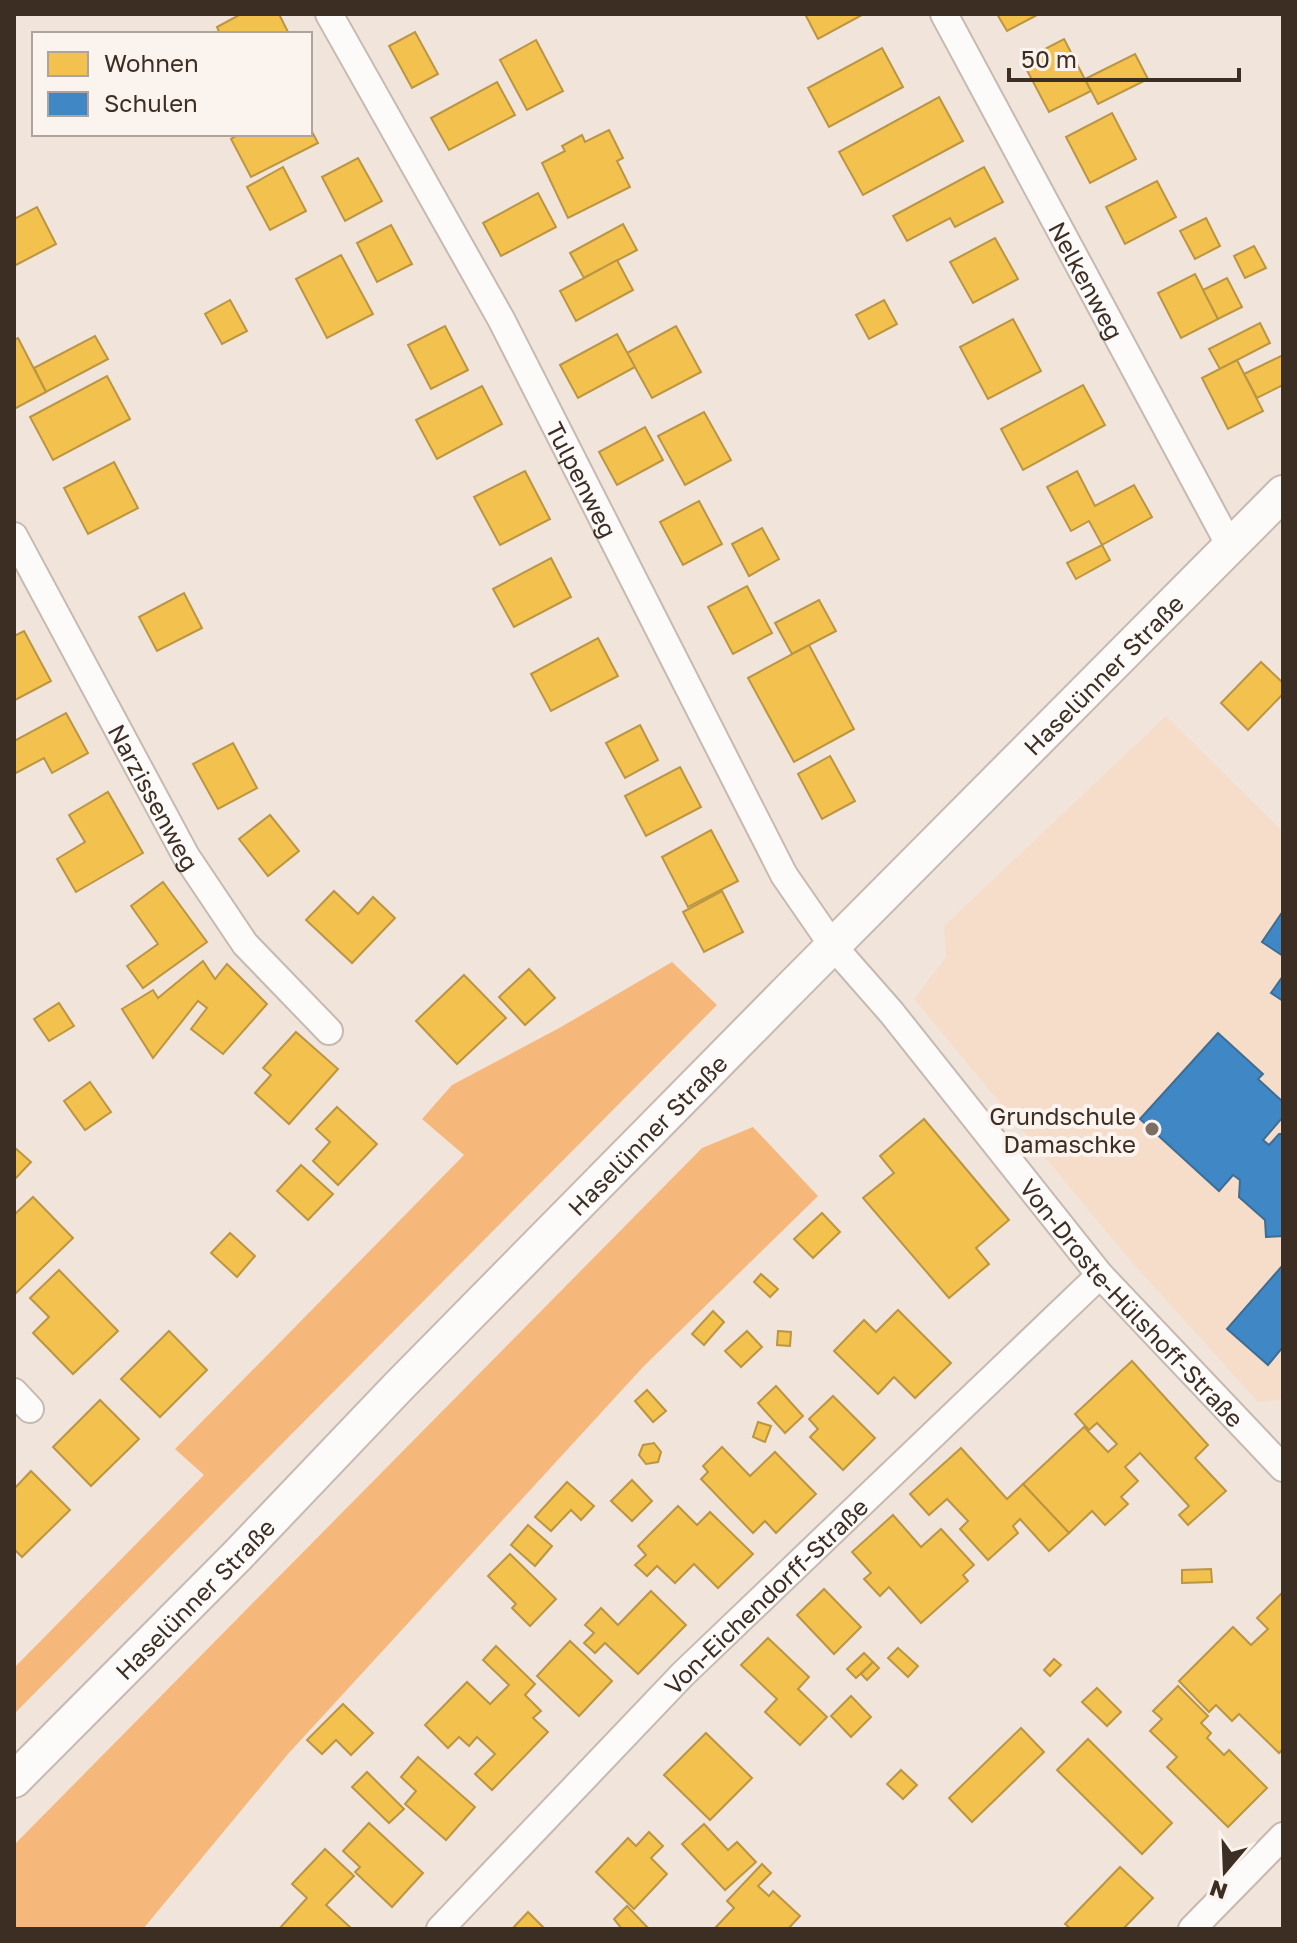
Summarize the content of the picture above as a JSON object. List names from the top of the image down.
{
  "streets": {
    "street": [
      "Nelkenweg",
      "Tulpenweg",
      "Haselünner Straße",
      "Narzissenweg",
      "Von-Droste-Hülshoff-Straße",
      "Von-Eichendorff-Straße"
    ]
  },
  "crossings": [
    ["Nelkenweg", "Haselünner Straße"],
    ["Tulpenweg", "Haselünner Straße"],
    ["Tulpenweg", "Von-Droste-Hülshoff-Straße"],
    ["Haselünner Straße", "Von-Droste-Hülshoff-Straße"],
    ["Von-Droste-Hülshoff-Straße", "Von-Eichendorff-Straße"]
  ],
  "places": ["Grundschule Damaschke"],
  "legend": ["Wohnen", "Schulen"],
  "scale_bar": "50 m",
  "north": "bottom"
}
